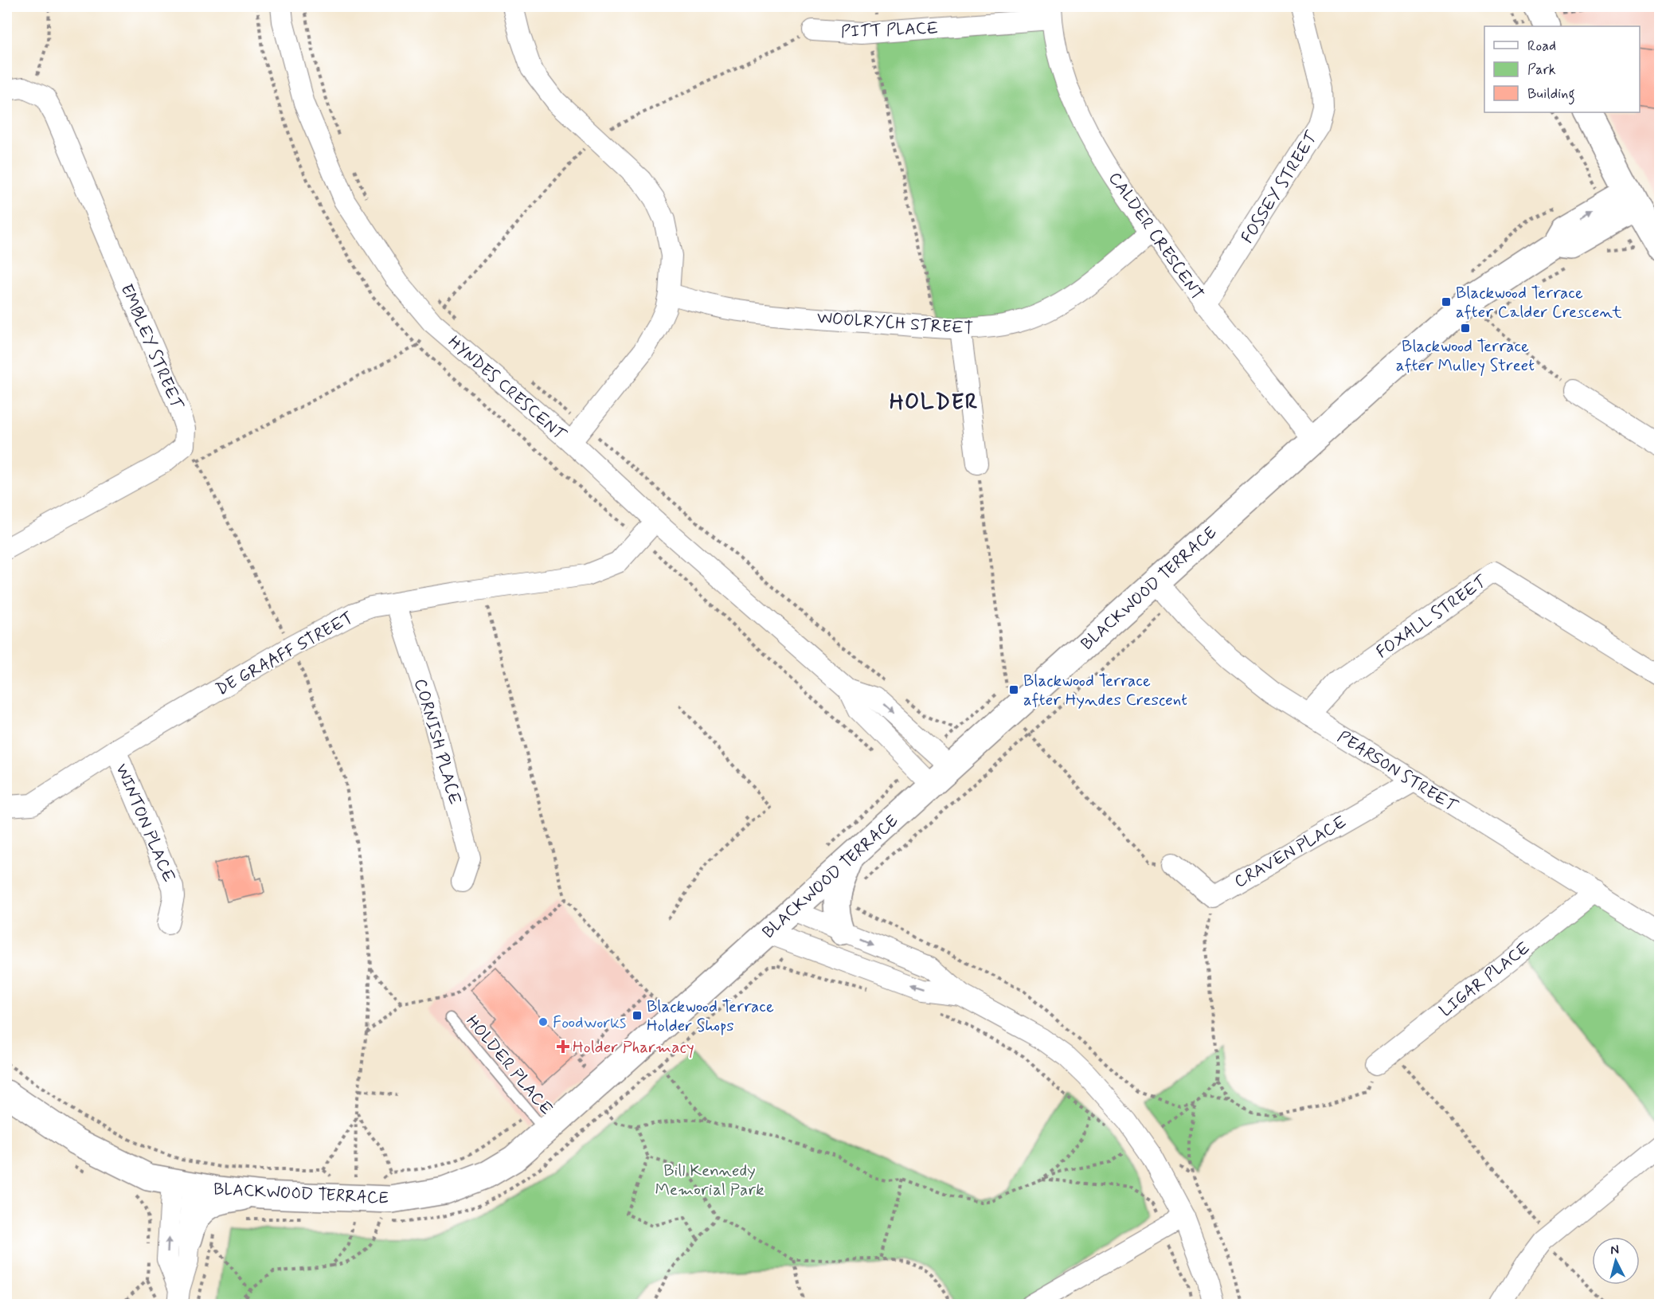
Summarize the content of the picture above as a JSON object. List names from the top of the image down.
{
  "streets": {
    "street": [
      "PITT PLACE",
      "FOSSEY STREET",
      "CALDER CRESCENT",
      "WOOLRYCH STREET",
      "EMBLEY STREET",
      "HYNDES CRESCENT",
      "BLACKWOOD TERRACE",
      "FOXALL STREET",
      "DE GRAAFF STREET",
      "CORNISH PLACE",
      "PEARSON STREET",
      "WINTON PLACE",
      "CRAVEN PLACE",
      "LIGAR PLACE"
    ],
    "lane": ["HOLDER PLACE"]
  },
  "crossings": [
    ["PITT PLACE", "CALDER CRESCENT"],
    ["FOSSEY STREET", "CALDER CRESCENT"],
    ["CALDER CRESCENT", "WOOLRYCH STREET"],
    ["CALDER CRESCENT", "BLACKWOOD TERRACE"],
    ["HYNDES CRESCENT", "BLACKWOOD TERRACE"],
    ["HYNDES CRESCENT", "DE GRAAFF STREET"],
    ["BLACKWOOD TERRACE", "PEARSON STREET"],
    ["BLACKWOOD TERRACE", "HOLDER PLACE"],
    ["FOXALL STREET", "PEARSON STREET"],
    ["DE GRAAFF STREET", "CORNISH PLACE"],
    ["DE GRAAFF STREET", "WINTON PLACE"],
    ["PEARSON STREET", "CRAVEN PLACE"],
    ["PEARSON STREET", "LIGAR PLACE"]
  ],
  "districts": ["HOLDER"],
  "parks": ["Bill Kennedy Memorial Park"],
  "places": {
    "transit": [
      "Blackwood Terrace after Calder Crescent",
      "Blackwood Terrace after Mulley Street",
      "Blackwood Terrace after Hyndes Crescent",
      "Blackwood Terrace Holder Shops"
    ],
    "other": ["Foodworks"],
    "health": ["Holder Pharmacy"]
  },
  "legend": ["Road", "Park", "Building"],
  "north": "top"
}
